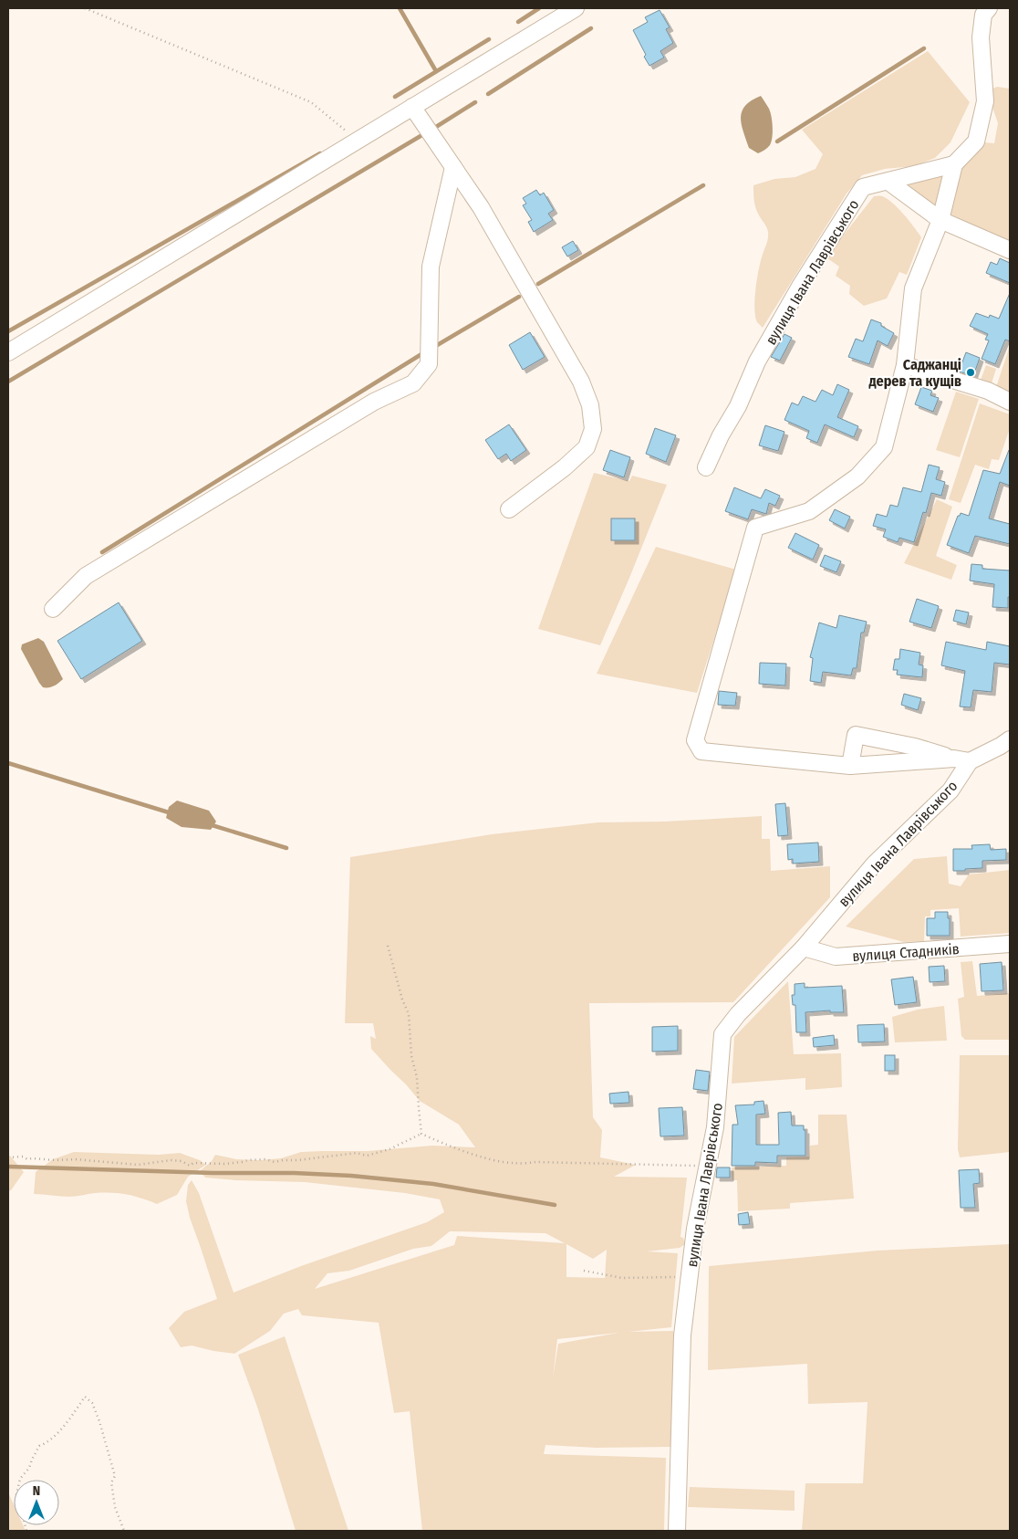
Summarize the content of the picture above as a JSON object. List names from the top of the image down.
{
  "streets": {
    "street": ["вулиця Івана Лаврівського", "вулиця Стадників"]
  },
  "crossings": [
    ["вулиця Івана Лаврівського", "вулиця Стадників"]
  ],
  "places": ["Саджанці дерев та кущів"],
  "north": "top"
}
